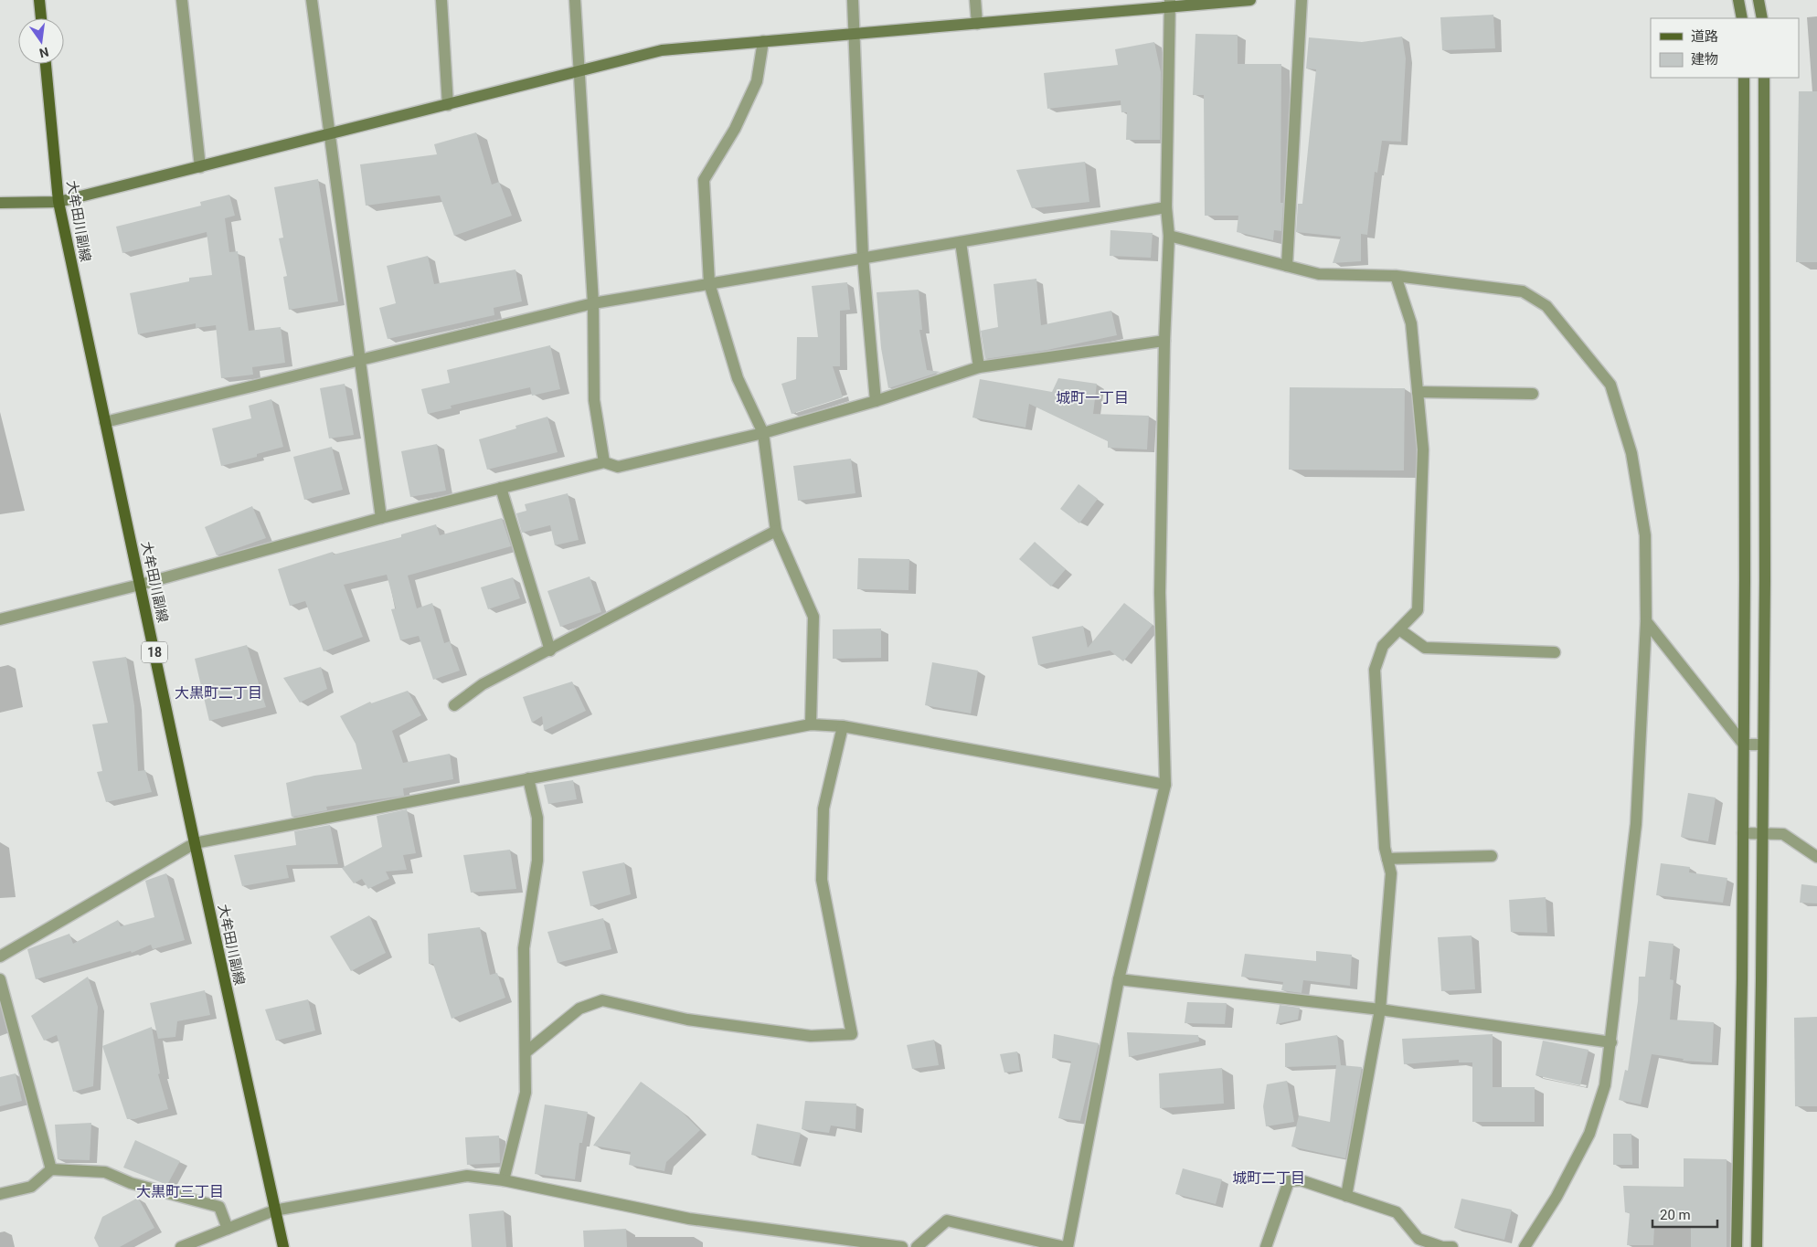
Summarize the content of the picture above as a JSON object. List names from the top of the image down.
{
  "streets": {
    "main road": ["大牟田川副線", "18"]
  },
  "districts": [
    "城町一丁目",
    "大黒町二丁目",
    "城町二丁目",
    "大黒町三丁目"
  ],
  "legend": ["道路", "建物"],
  "scale_bar": "20 m",
  "north": "bottom"
}
